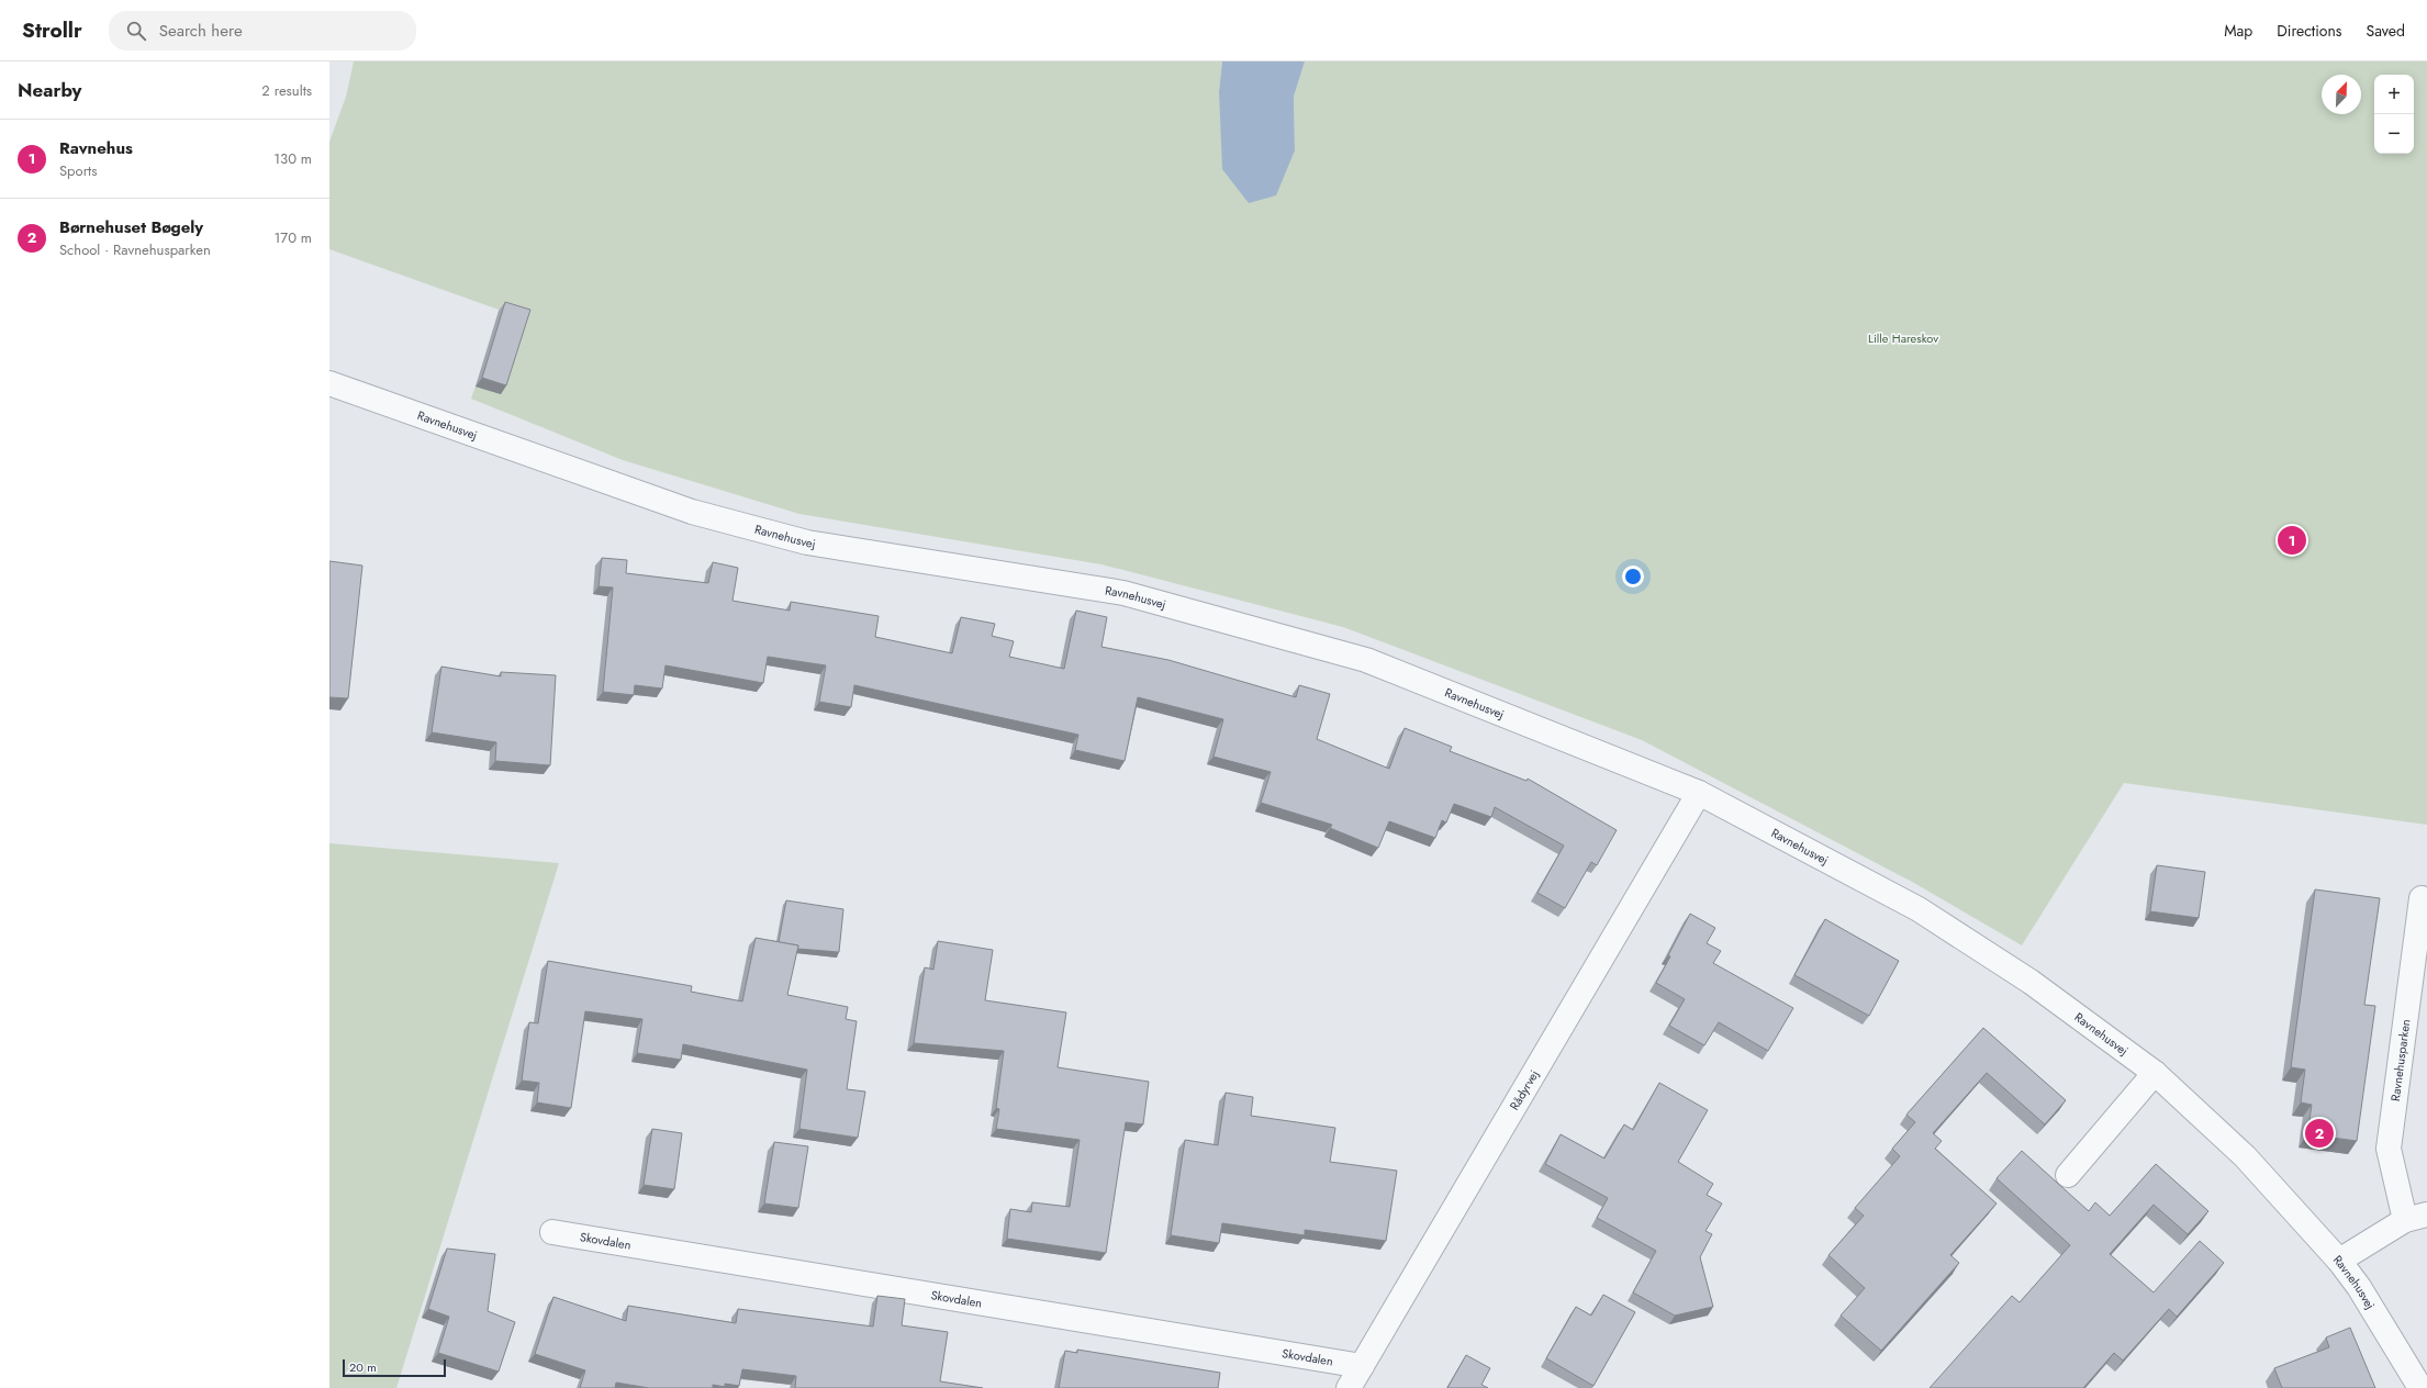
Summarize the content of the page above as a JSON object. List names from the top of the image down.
{
  "streets": {
    "street": [
      "Ravnehusvej",
      "Ravnehusparken",
      "Rådyrvej",
      "Skovdalen"
    ]
  },
  "crossings": [
    ["Ravnehusvej", "Ravnehusparken"],
    ["Ravnehusvej", "Rådyrvej"],
    ["Rådyrvej", "Skovdalen"]
  ],
  "parks": ["Lille Hareskov"],
  "scale_bar": "20 m",
  "north": "top right",
  "page": {
    "header": "Strollr",
    "search": "Search here",
    "nav": ["Map", "Directions", "Saved"],
    "heading": ["Nearby", "2 results"],
    "map_buttons": ["+", "−"],
    "list": [
      {
        "mark": "1",
        "name": "Ravnehus",
        "note": "Sports",
        "value": "130 m"
      },
      {
        "mark": "2",
        "name": "Børnehuset Bøgely",
        "note": "School · Ravnehusparken",
        "value": "170 m"
      }
    ],
    "pins": ["1", "2"],
    "scale": "20 m"
  }
}
